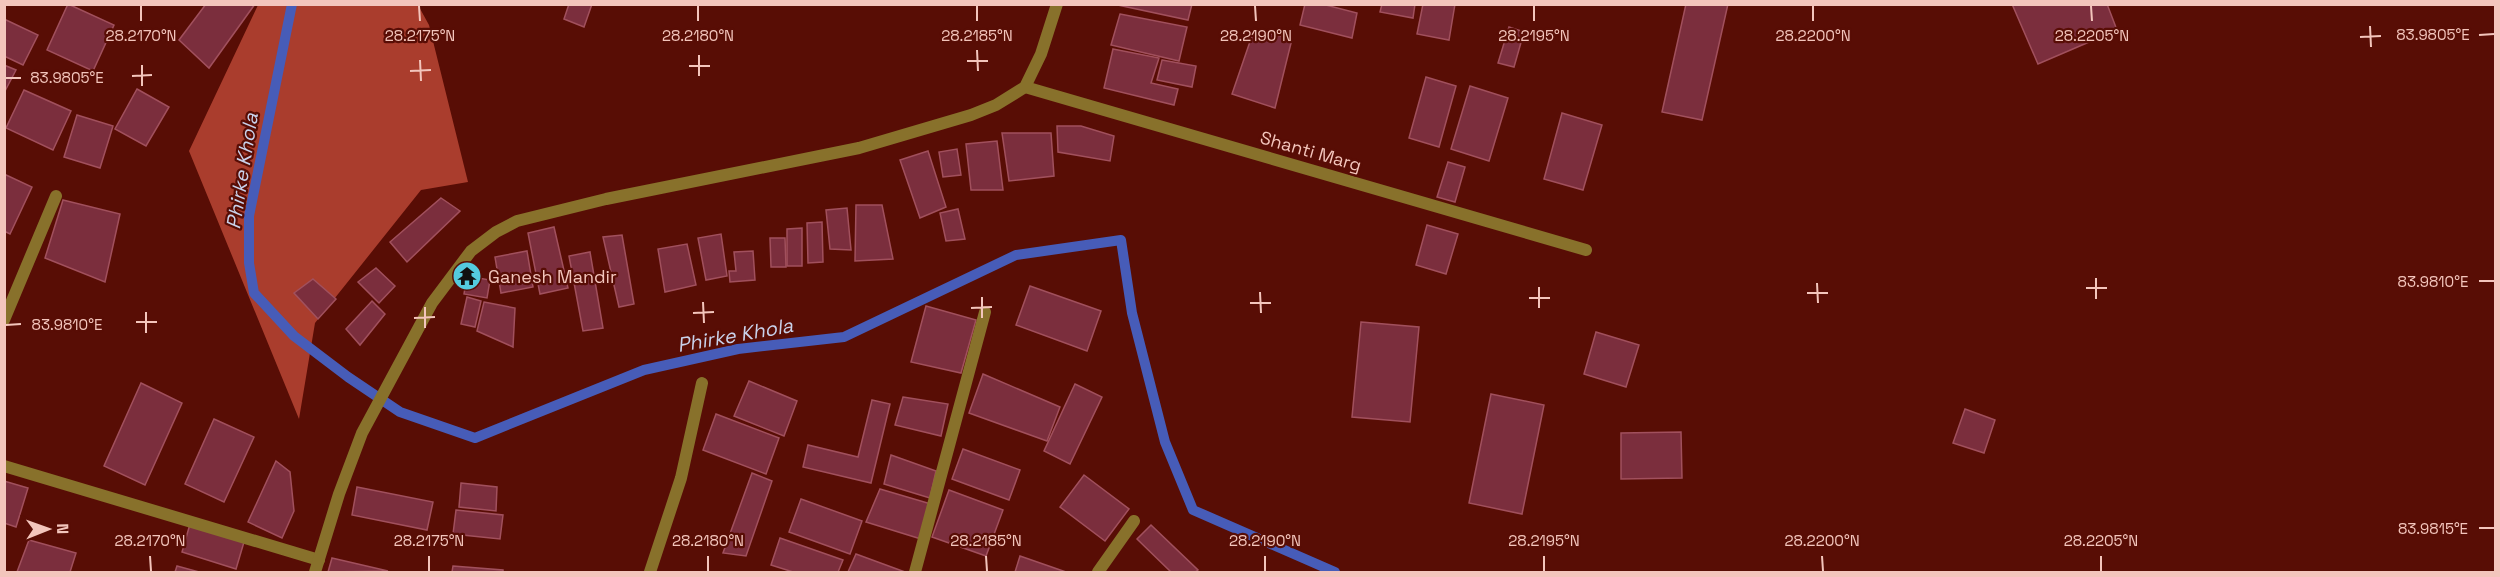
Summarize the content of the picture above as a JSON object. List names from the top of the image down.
{
  "streets": {
    "street": ["Shanti Marg"]
  },
  "water": ["Phirke Khola"],
  "places": {
    "temple": ["Ganesh Mandir"]
  },
  "north": "right",
  "coordinates": [
    "83.9805°E",
    "28.2170°N",
    "28.2175°N",
    "28.2180°N",
    "28.2185°N",
    "28.2190°N",
    "28.2195°N",
    "28.2200°N",
    "28.2205°N",
    "83.9810°E",
    "83.9815°E"
  ]
}
